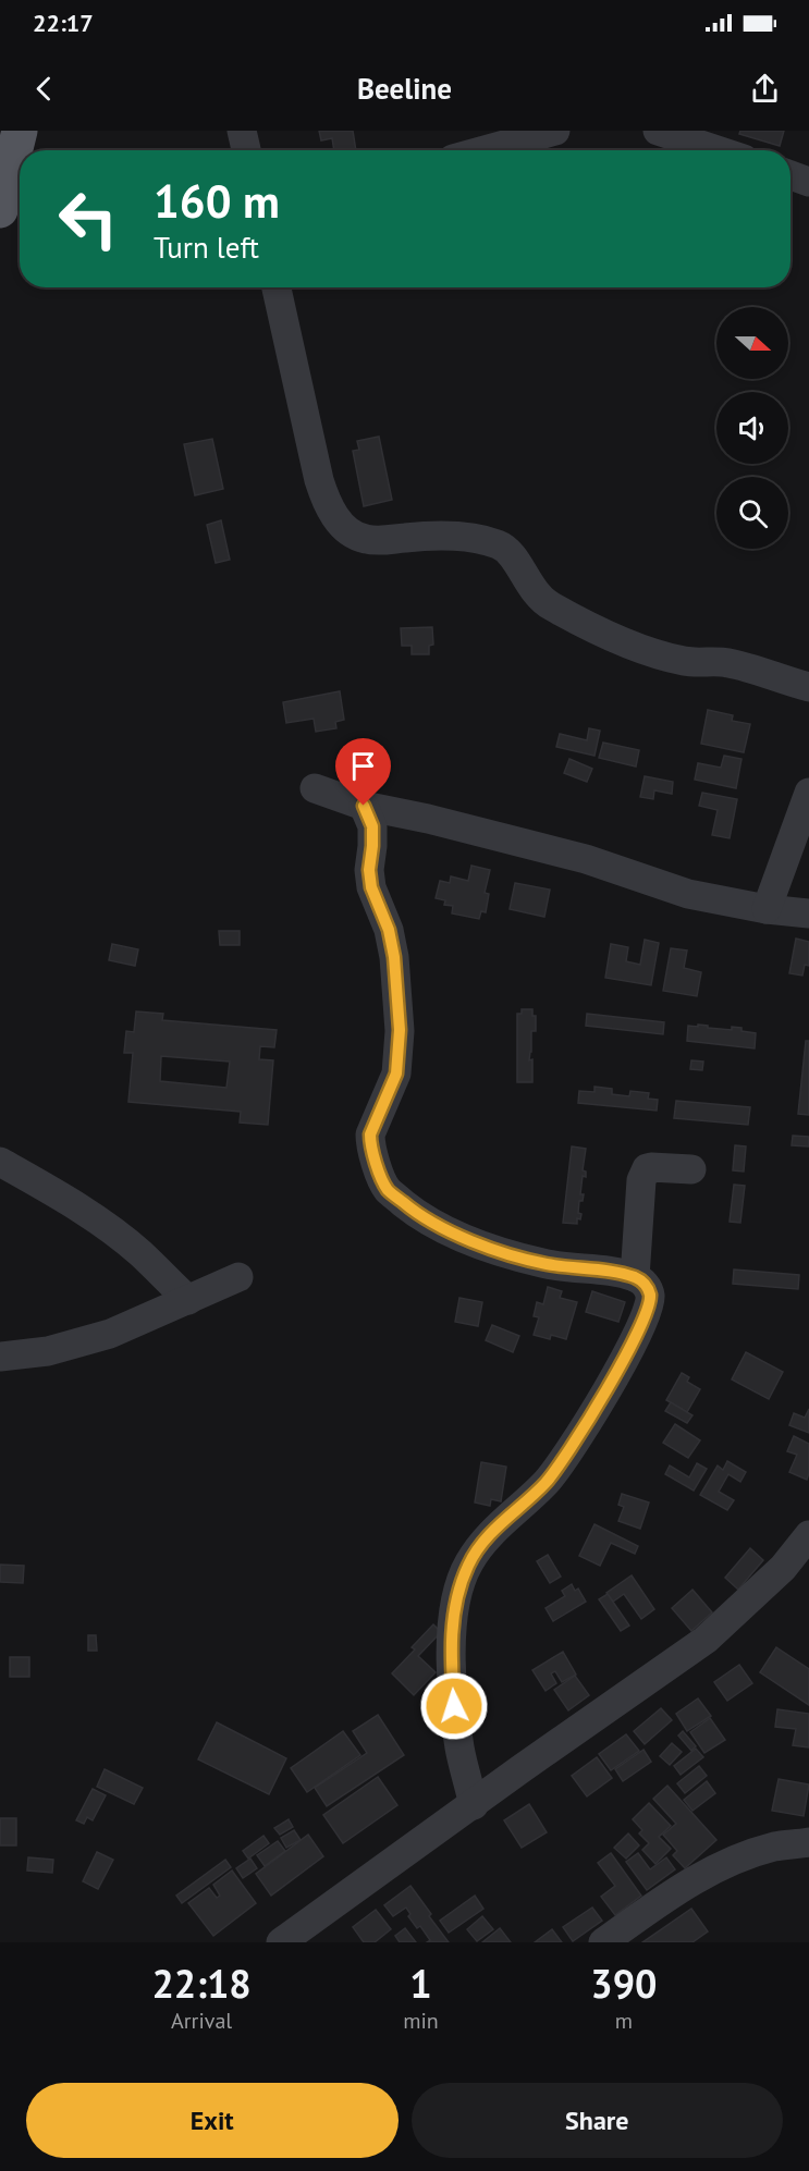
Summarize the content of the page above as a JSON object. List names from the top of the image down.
{
  "north": "right",
  "page": {
    "status": "22:17",
    "header": "Beeline",
    "turn": ["160 m", "Turn left"],
    "eta": [
      "22:18",
      "Arrival",
      "1",
      "min",
      "390",
      "m"
    ],
    "buttons": ["Exit", "Share"]
  }
}
